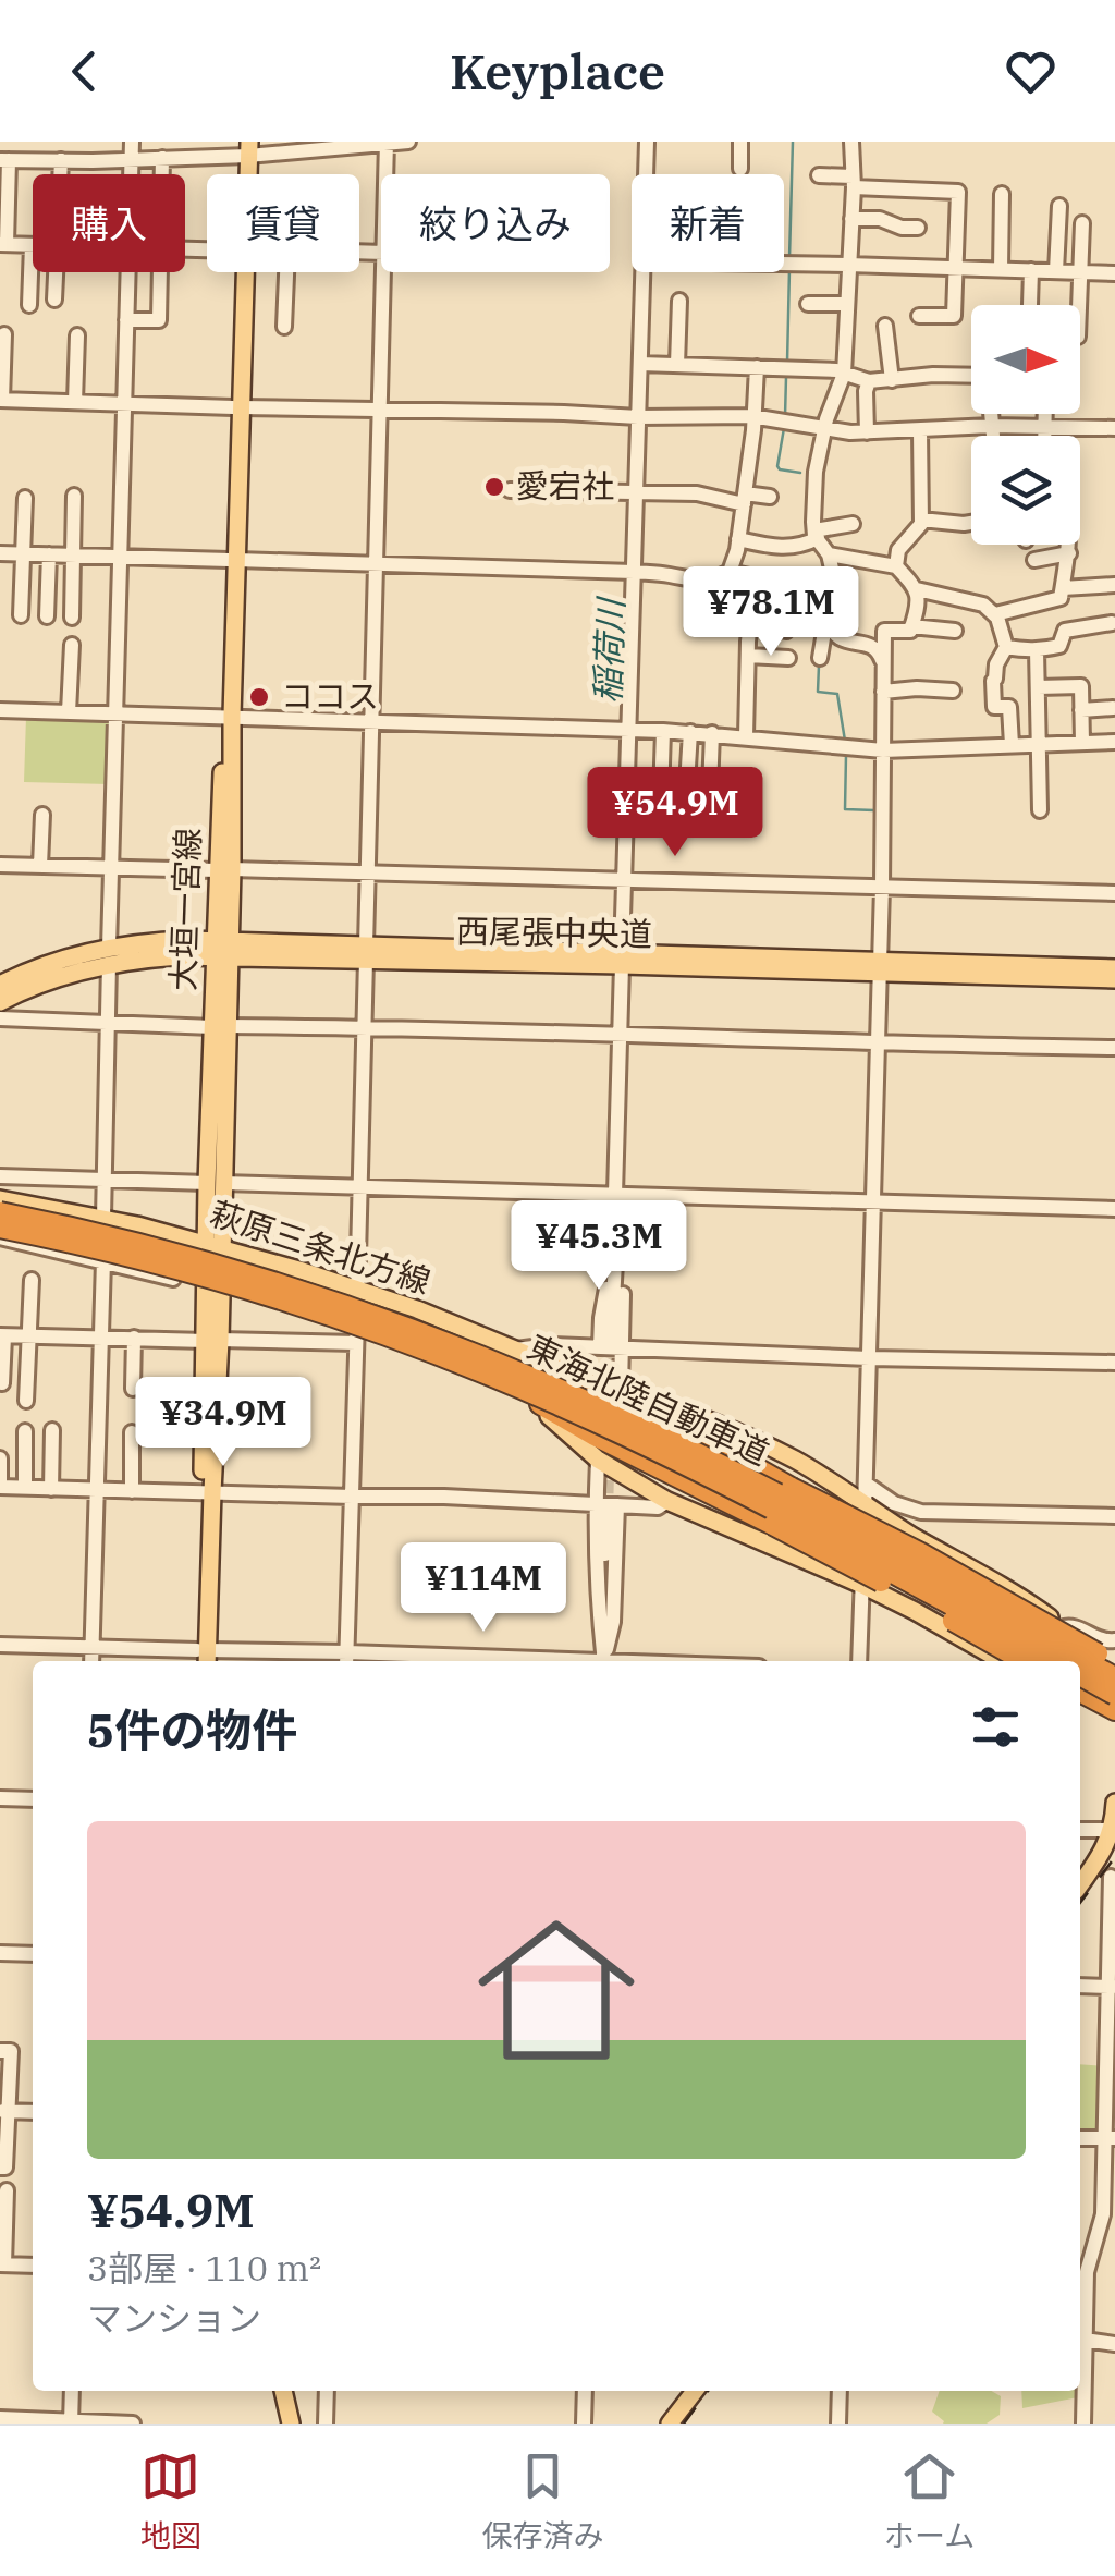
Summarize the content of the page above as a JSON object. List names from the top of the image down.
{
  "streets": {
    "highway": ["東海北陸自動車道"],
    "main road": ["大垣一宮線", "西尾張中央道", "萩原三条北方線"]
  },
  "crossings": [
    ["大垣一宮線", "西尾張中央道"],
    ["大垣一宮線", "萩原三条北方線"],
    ["萩原三条北方線", "東海北陸自動車道"]
  ],
  "water": ["稲荷川"],
  "places": ["愛宕社", "ココス"],
  "north": "right",
  "page": {
    "header": "Keyplace",
    "chip": [
      "購入",
      "賃貸",
      "絞り込み",
      "新着"
    ],
    "price": [
      "¥78.1M",
      "¥54.9M",
      "¥45.3M",
      "¥34.9M",
      "¥114M"
    ],
    "heading": "5件の物件",
    "list": [
      {
        "name": "¥54.9M",
        "note": "3部屋 · 110 m² · マンション"
      }
    ],
    "tabs": ["地図", "保存済み", "ホーム"]
  }
}
